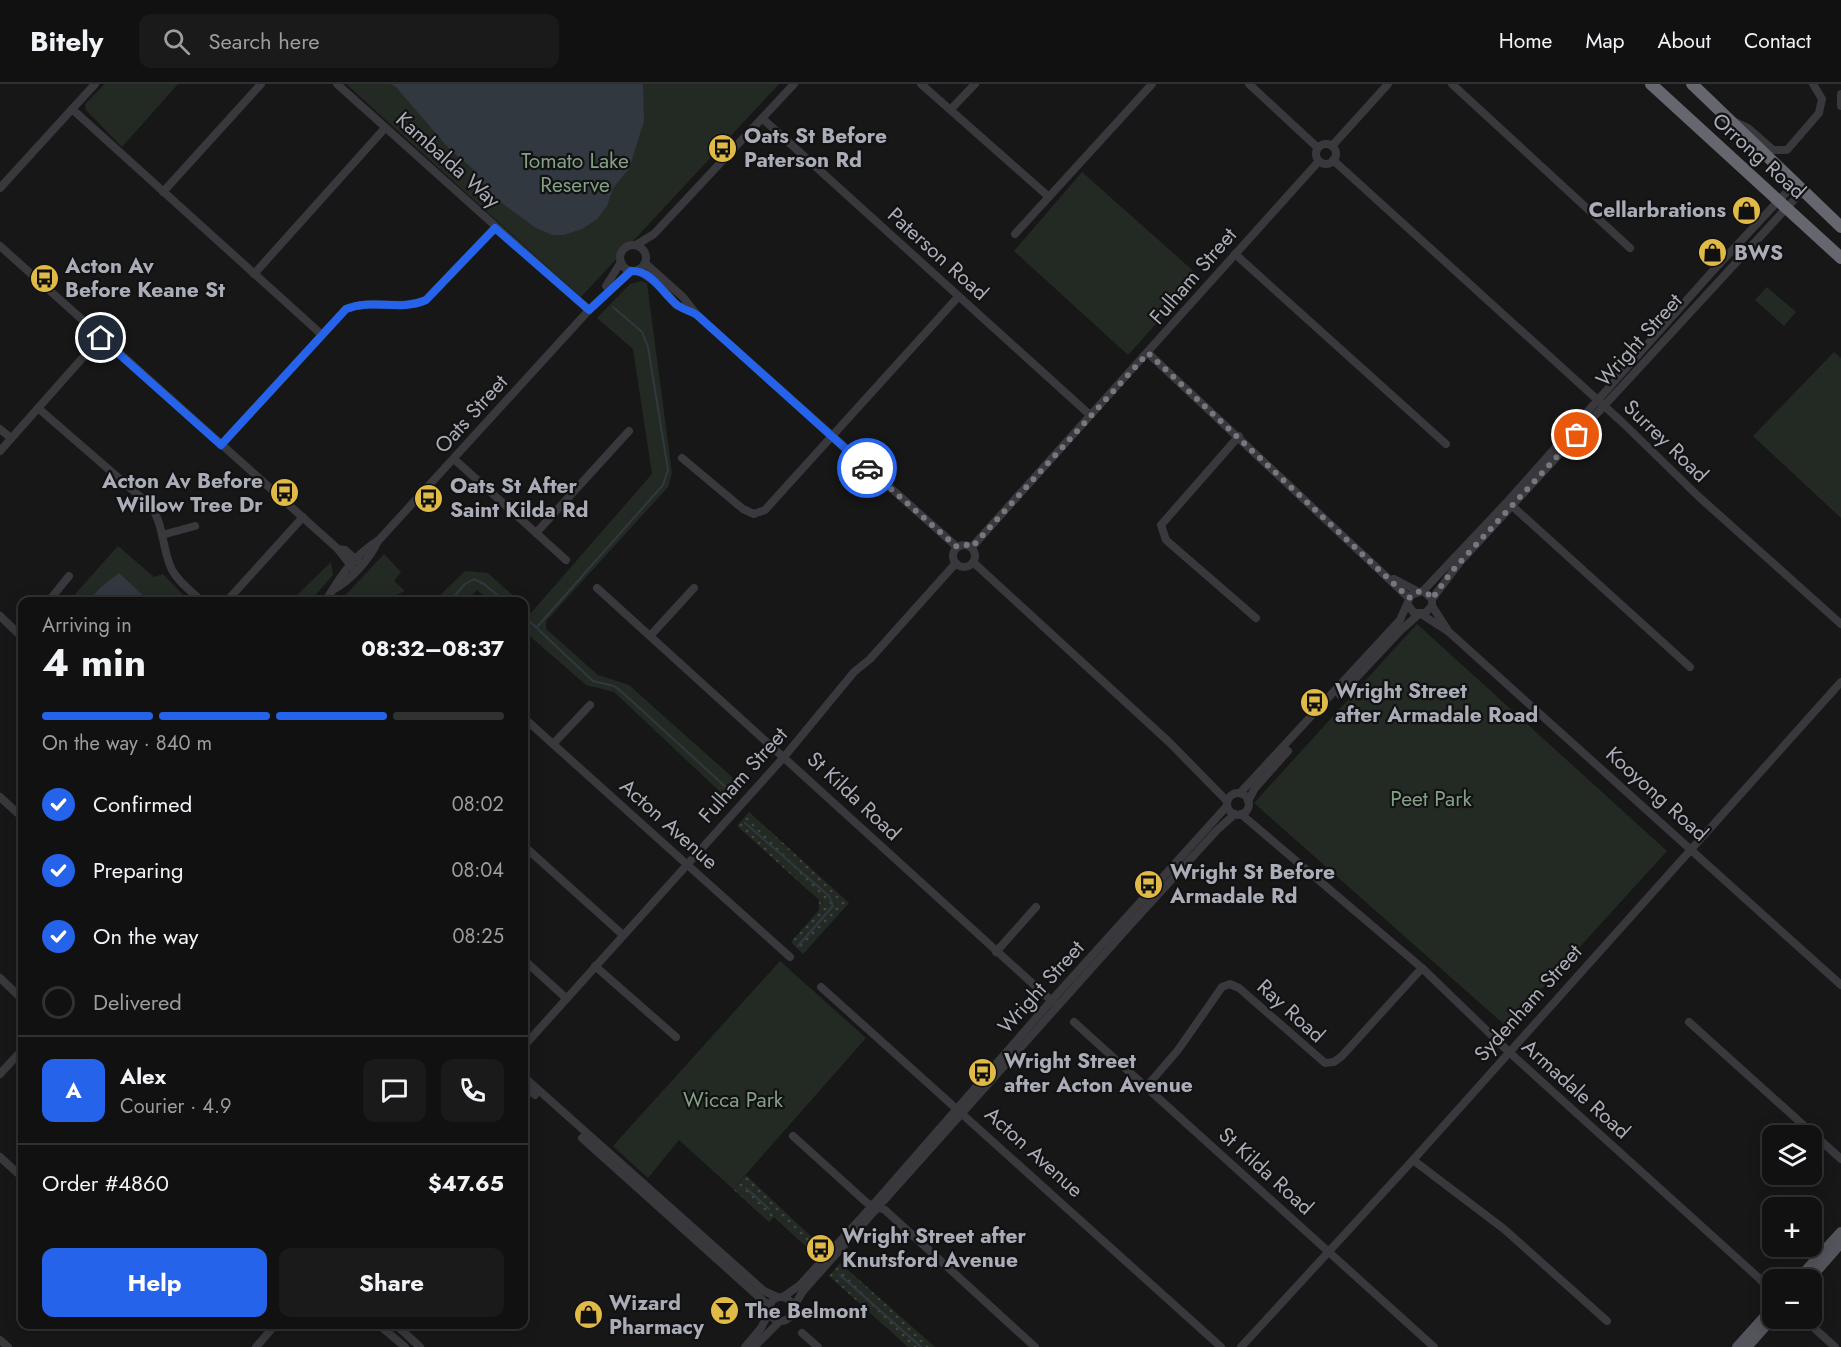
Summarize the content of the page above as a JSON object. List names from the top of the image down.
{
  "streets": {
    "highway": ["Orrong Road"],
    "street": [
      "Kambalda Way",
      "Paterson Road",
      "Fulham Street",
      "Wright Street",
      "Oats Street",
      "Surrey Road",
      "Kooyong Road",
      "St Kilda Road",
      "Acton Avenue",
      "Sydenham Street",
      "Ray Road",
      "Armadale Road"
    ]
  },
  "crossings": [
    ["Orrong Road", "Wright Street"],
    ["Kambalda Way", "Oats Street"],
    ["Paterson Road", "Fulham Street"],
    ["Fulham Street", "Surrey Road"],
    ["Fulham Street", "St Kilda Road"],
    ["Fulham Street", "Acton Avenue"],
    ["Wright Street", "Surrey Road"],
    ["Wright Street", "Kooyong Road"],
    ["Wright Street", "St Kilda Road"],
    ["Wright Street", "Acton Avenue"],
    ["Wright Street", "Armadale Road"],
    ["Kooyong Road", "Sydenham Street"],
    ["St Kilda Road", "Sydenham Street"],
    ["St Kilda Road", "Ray Road"],
    ["Sydenham Street", "Armadale Road"],
    ["Ray Road", "Armadale Road"]
  ],
  "parks": ["Tomato Lake Reserve", "Peet Park", "Wicca Park"],
  "places": {
    "bus stop": [
      "Oats St Before Paterson Rd",
      "Acton Av Before Keane St",
      "Acton Av Before Willow Tree Dr",
      "Oats St After Saint Kilda Rd",
      "Wright Street after Armadale Road",
      "Wright St Before Armadale Rd",
      "Wright Street after Acton Avenue",
      "Wright Street after Knutsford Avenue"
    ],
    "shop": ["Cellarbrations", "BWS", "Wizard Pharmacy"],
    "bar": ["The Belmont"]
  },
  "page": {
    "header": "Bitely",
    "search": "Search here",
    "nav": [
      "Home",
      "Map",
      "About",
      "Contact"
    ],
    "heading": ["4 min", "Arriving in", "08:32–08:37"],
    "panel": [
      "Alex",
      "Courier · 4.9",
      "Order #4860",
      "$47.65"
    ],
    "bar": "On the way · 840 m",
    "list": [
      ["Confirmed", "08:02"],
      ["Preparing", "08:04"],
      ["On the way", "08:25"],
      "Delivered"
    ],
    "round": "A",
    "map_buttons": ["+", "−"],
    "buttons": ["Help", "Share"]
  }
}
